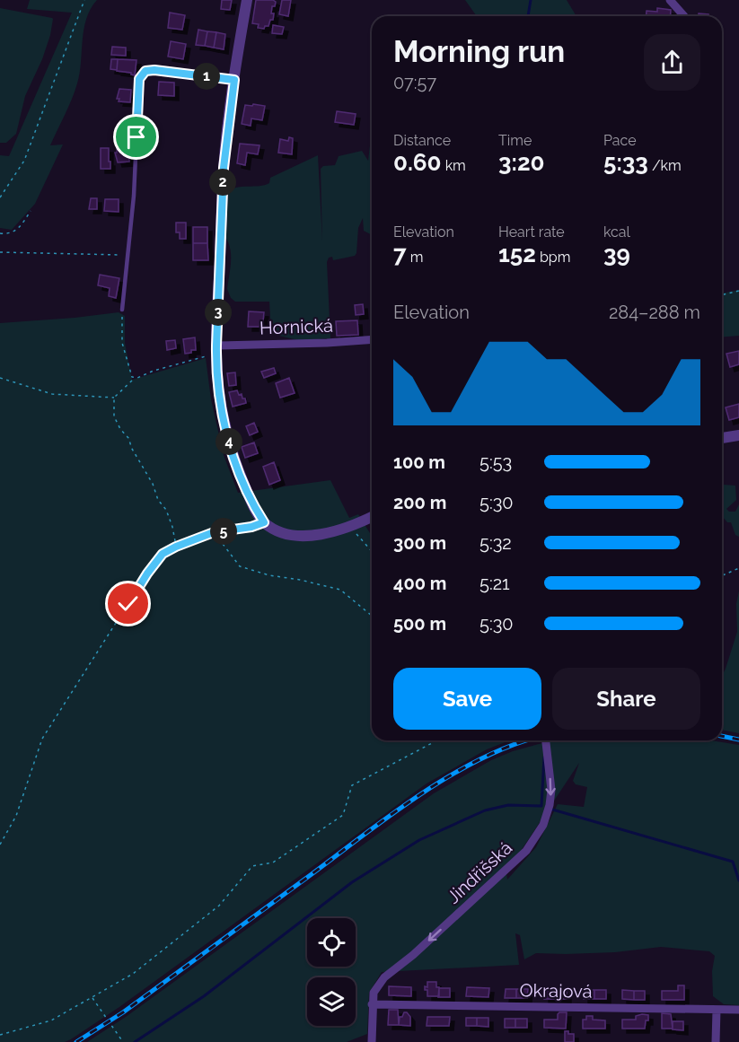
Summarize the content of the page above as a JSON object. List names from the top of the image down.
{
  "streets": {
    "street": ["Hornická", "Jindřišská", "Okrajová"]
  },
  "crossings": [
    ["Jindřišská", "Okrajová"]
  ],
  "one_way": ["Jindřišská"],
  "page": {
    "heading": ["Morning run", "07:57"],
    "pins": [
      "1",
      "2",
      "3",
      "4",
      "5"
    ],
    "stats": [
      ["Distance", "0.60 km"],
      ["Time", "3:20"],
      ["Pace", "5:33 /km"],
      ["Elevation", "7 m"],
      ["Heart rate", "152 bpm"],
      ["kcal", "39"]
    ],
    "chart": ["Elevation", "284–288 m"],
    "list": [
      {
        "name": "100 m",
        "note": "5:53"
      },
      {
        "name": "200 m",
        "note": "5:30"
      },
      {
        "name": "300 m",
        "note": "5:32"
      },
      {
        "name": "400 m",
        "note": "5:21"
      },
      {
        "name": "500 m",
        "note": "5:30"
      }
    ],
    "buttons": ["Save", "Share"]
  }
}
